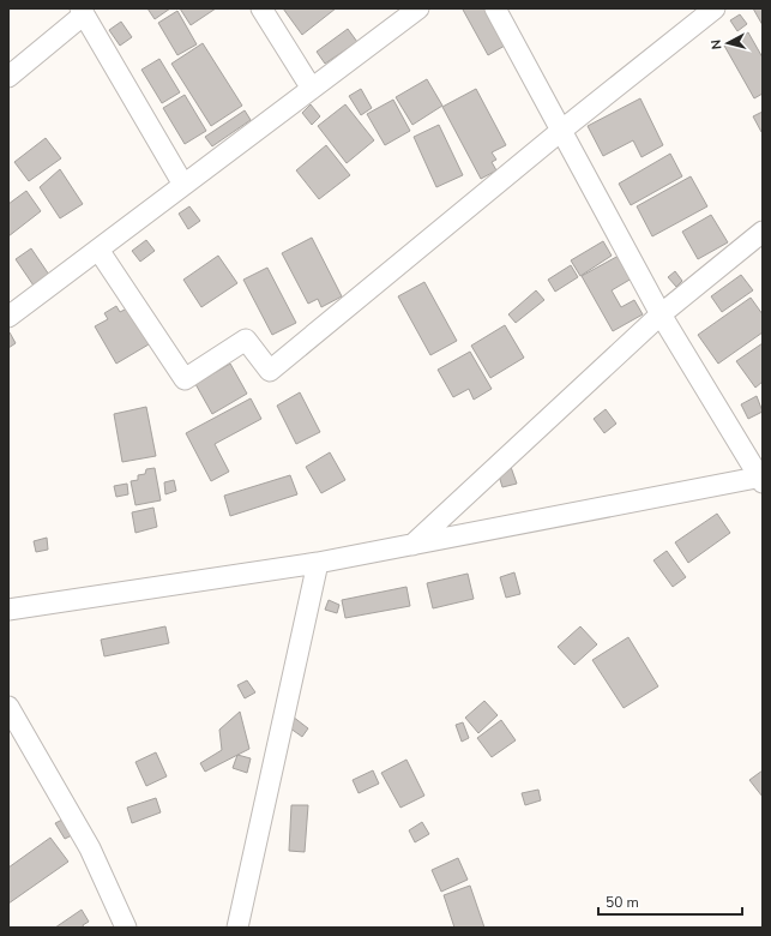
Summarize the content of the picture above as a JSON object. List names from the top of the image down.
{
  "scale_bar": "50 m",
  "north": "left"
}
